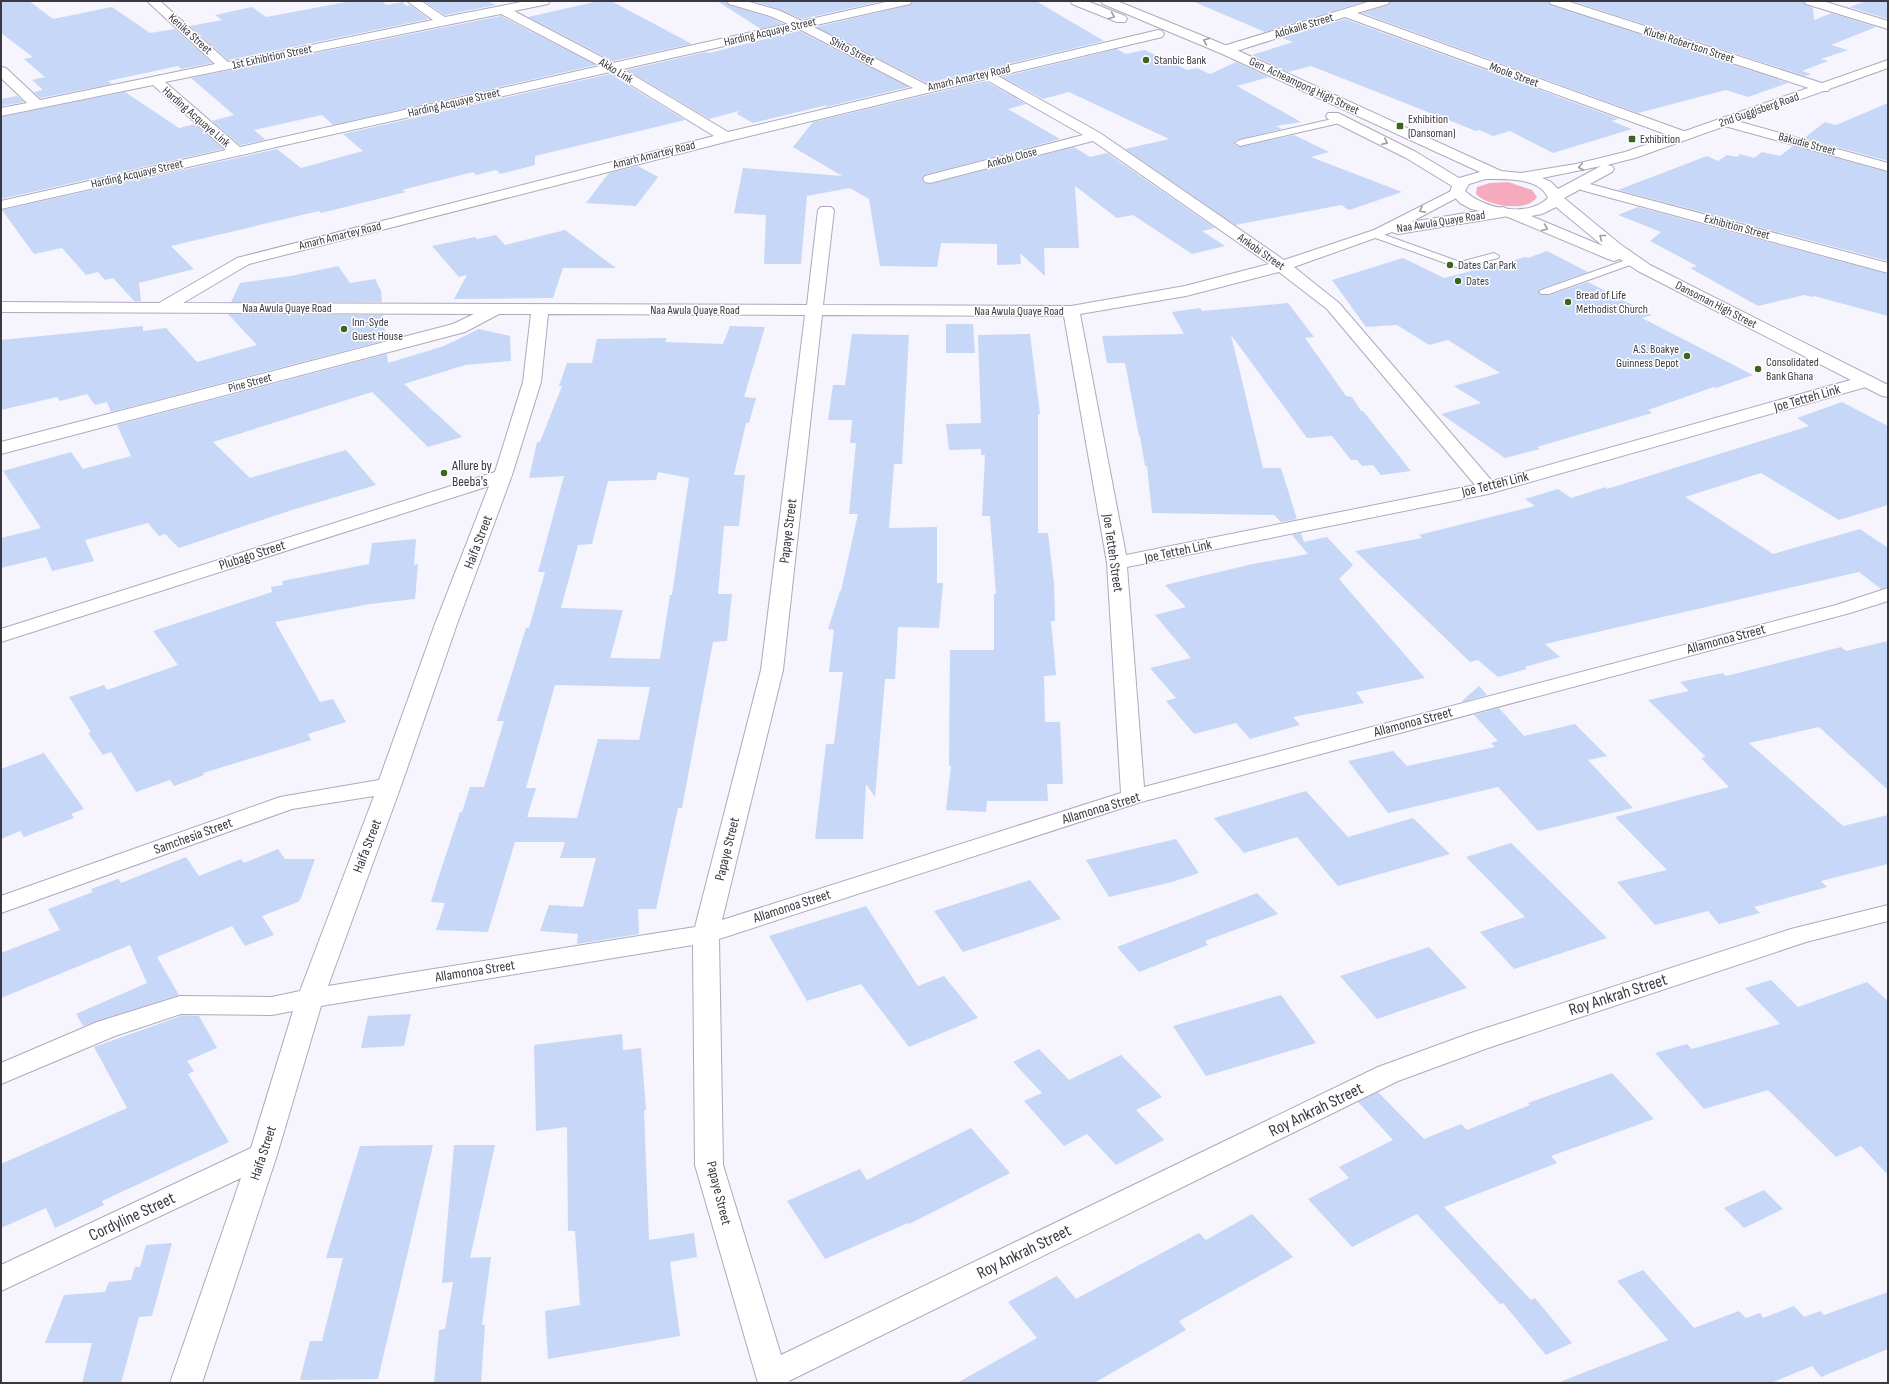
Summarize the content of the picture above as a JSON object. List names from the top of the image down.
{
  "streets": {
    "street": [
      "Adokaile Street",
      "Harding Acquaye Street",
      "Kenika Street",
      "Klutei Robertson Street",
      "Shito Street",
      "1st Exhibition Street",
      "Akko Link",
      "Moole Street",
      "Amarh Amartey Road",
      "Gen. Acheampong High Street",
      "2nd Guggisberg Road",
      "Harding Acquaye Link",
      "Bakudie Street",
      "Ankobi Close",
      "Naa Awula Quaye Road",
      "Exhibition Street",
      "Ankobi Street",
      "Dansoman High Street",
      "Pine Street",
      "Joe Tetteh Link",
      "Papaye Street",
      "Haifa Street",
      "Joe Tetteh Street",
      "Plubago Street",
      "Allamonoa Street",
      "Samchesia Street",
      "Roy Ankrah Street",
      "Cordyline Street"
    ]
  },
  "crossings": [
    ["Adokaile Street", "Moole Street"],
    ["Adokaile Street", "Gen. Acheampong High Street"],
    ["Harding Acquaye Street", "Shito Street"],
    ["Harding Acquaye Street", "Akko Link"],
    ["Harding Acquaye Street", "Harding Acquaye Link"],
    ["Kenika Street", "1st Exhibition Street"],
    ["Klutei Robertson Street", "2nd Guggisberg Road"],
    ["Shito Street", "Amarh Amartey Road"],
    ["1st Exhibition Street", "Akko Link"],
    ["1st Exhibition Street", "Harding Acquaye Link"],
    ["Akko Link", "Amarh Amartey Road"],
    ["Moole Street", "2nd Guggisberg Road"],
    ["Amarh Amartey Road", "Naa Awula Quaye Road"],
    ["Amarh Amartey Road", "Ankobi Street"],
    ["Gen. Acheampong High Street", "2nd Guggisberg Road"],
    ["Gen. Acheampong High Street", "Naa Awula Quaye Road"],
    ["2nd Guggisberg Road", "Bakudie Street"],
    ["2nd Guggisberg Road", "Naa Awula Quaye Road"],
    ["2nd Guggisberg Road", "Dansoman High Street"],
    ["Ankobi Close", "Ankobi Street"],
    ["Naa Awula Quaye Road", "Ankobi Street"],
    ["Naa Awula Quaye Road", "Pine Street"],
    ["Naa Awula Quaye Road", "Papaye Street"],
    ["Naa Awula Quaye Road", "Haifa Street"],
    ["Naa Awula Quaye Road", "Joe Tetteh Street"],
    ["Ankobi Street", "Joe Tetteh Link"],
    ["Dansoman High Street", "Joe Tetteh Link"],
    ["Joe Tetteh Link", "Joe Tetteh Street"],
    ["Papaye Street", "Allamonoa Street"],
    ["Papaye Street", "Roy Ankrah Street"],
    ["Haifa Street", "Plubago Street"],
    ["Haifa Street", "Allamonoa Street"],
    ["Haifa Street", "Samchesia Street"],
    ["Haifa Street", "Cordyline Street"],
    ["Joe Tetteh Street", "Allamonoa Street"]
  ],
  "places": {
    "other": [
      "Stanbic Bank",
      "Dates Car Park",
      "Dates",
      "Bread of Life Methodist Church",
      "Inn-Syde Guest House",
      "A.S. Boakye Guinness Depot",
      "Consolidated Bank Ghana",
      "Allure by Beeba's"
    ],
    "transit": ["Exhibition (Dansoman)", "Exhibition"]
  }
}
